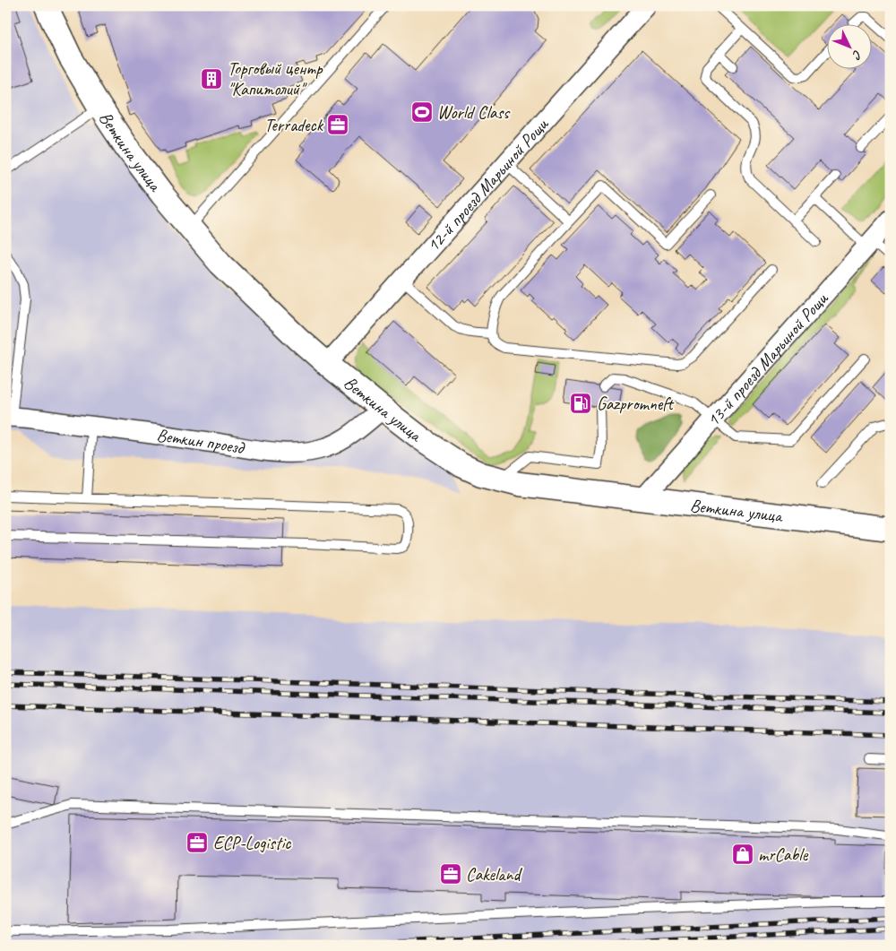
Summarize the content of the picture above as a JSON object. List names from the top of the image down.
{
  "streets": {
    "street": [
      "Веткина улица",
      "12-й проезд Марьиной Рощи",
      "13-й проезд Марьиной Рощи",
      "Веткин проезд"
    ]
  },
  "crossings": [
    ["Веткина улица", "12-й проезд Марьиной Рощи"],
    ["Веткина улица", "13-й проезд Марьиной Рощи"],
    ["Веткина улица", "Веткин проезд"]
  ],
  "places": {
    "building": ["Торговый центр \"Капитолий\""],
    "sports": ["World Class"],
    "office": ["Terradeck", "ECP-Logistic", "Cakeland"],
    "fuel station": ["Gazpromneft"],
    "shop": ["mrCable"]
  },
  "north": "bottom right"
}
